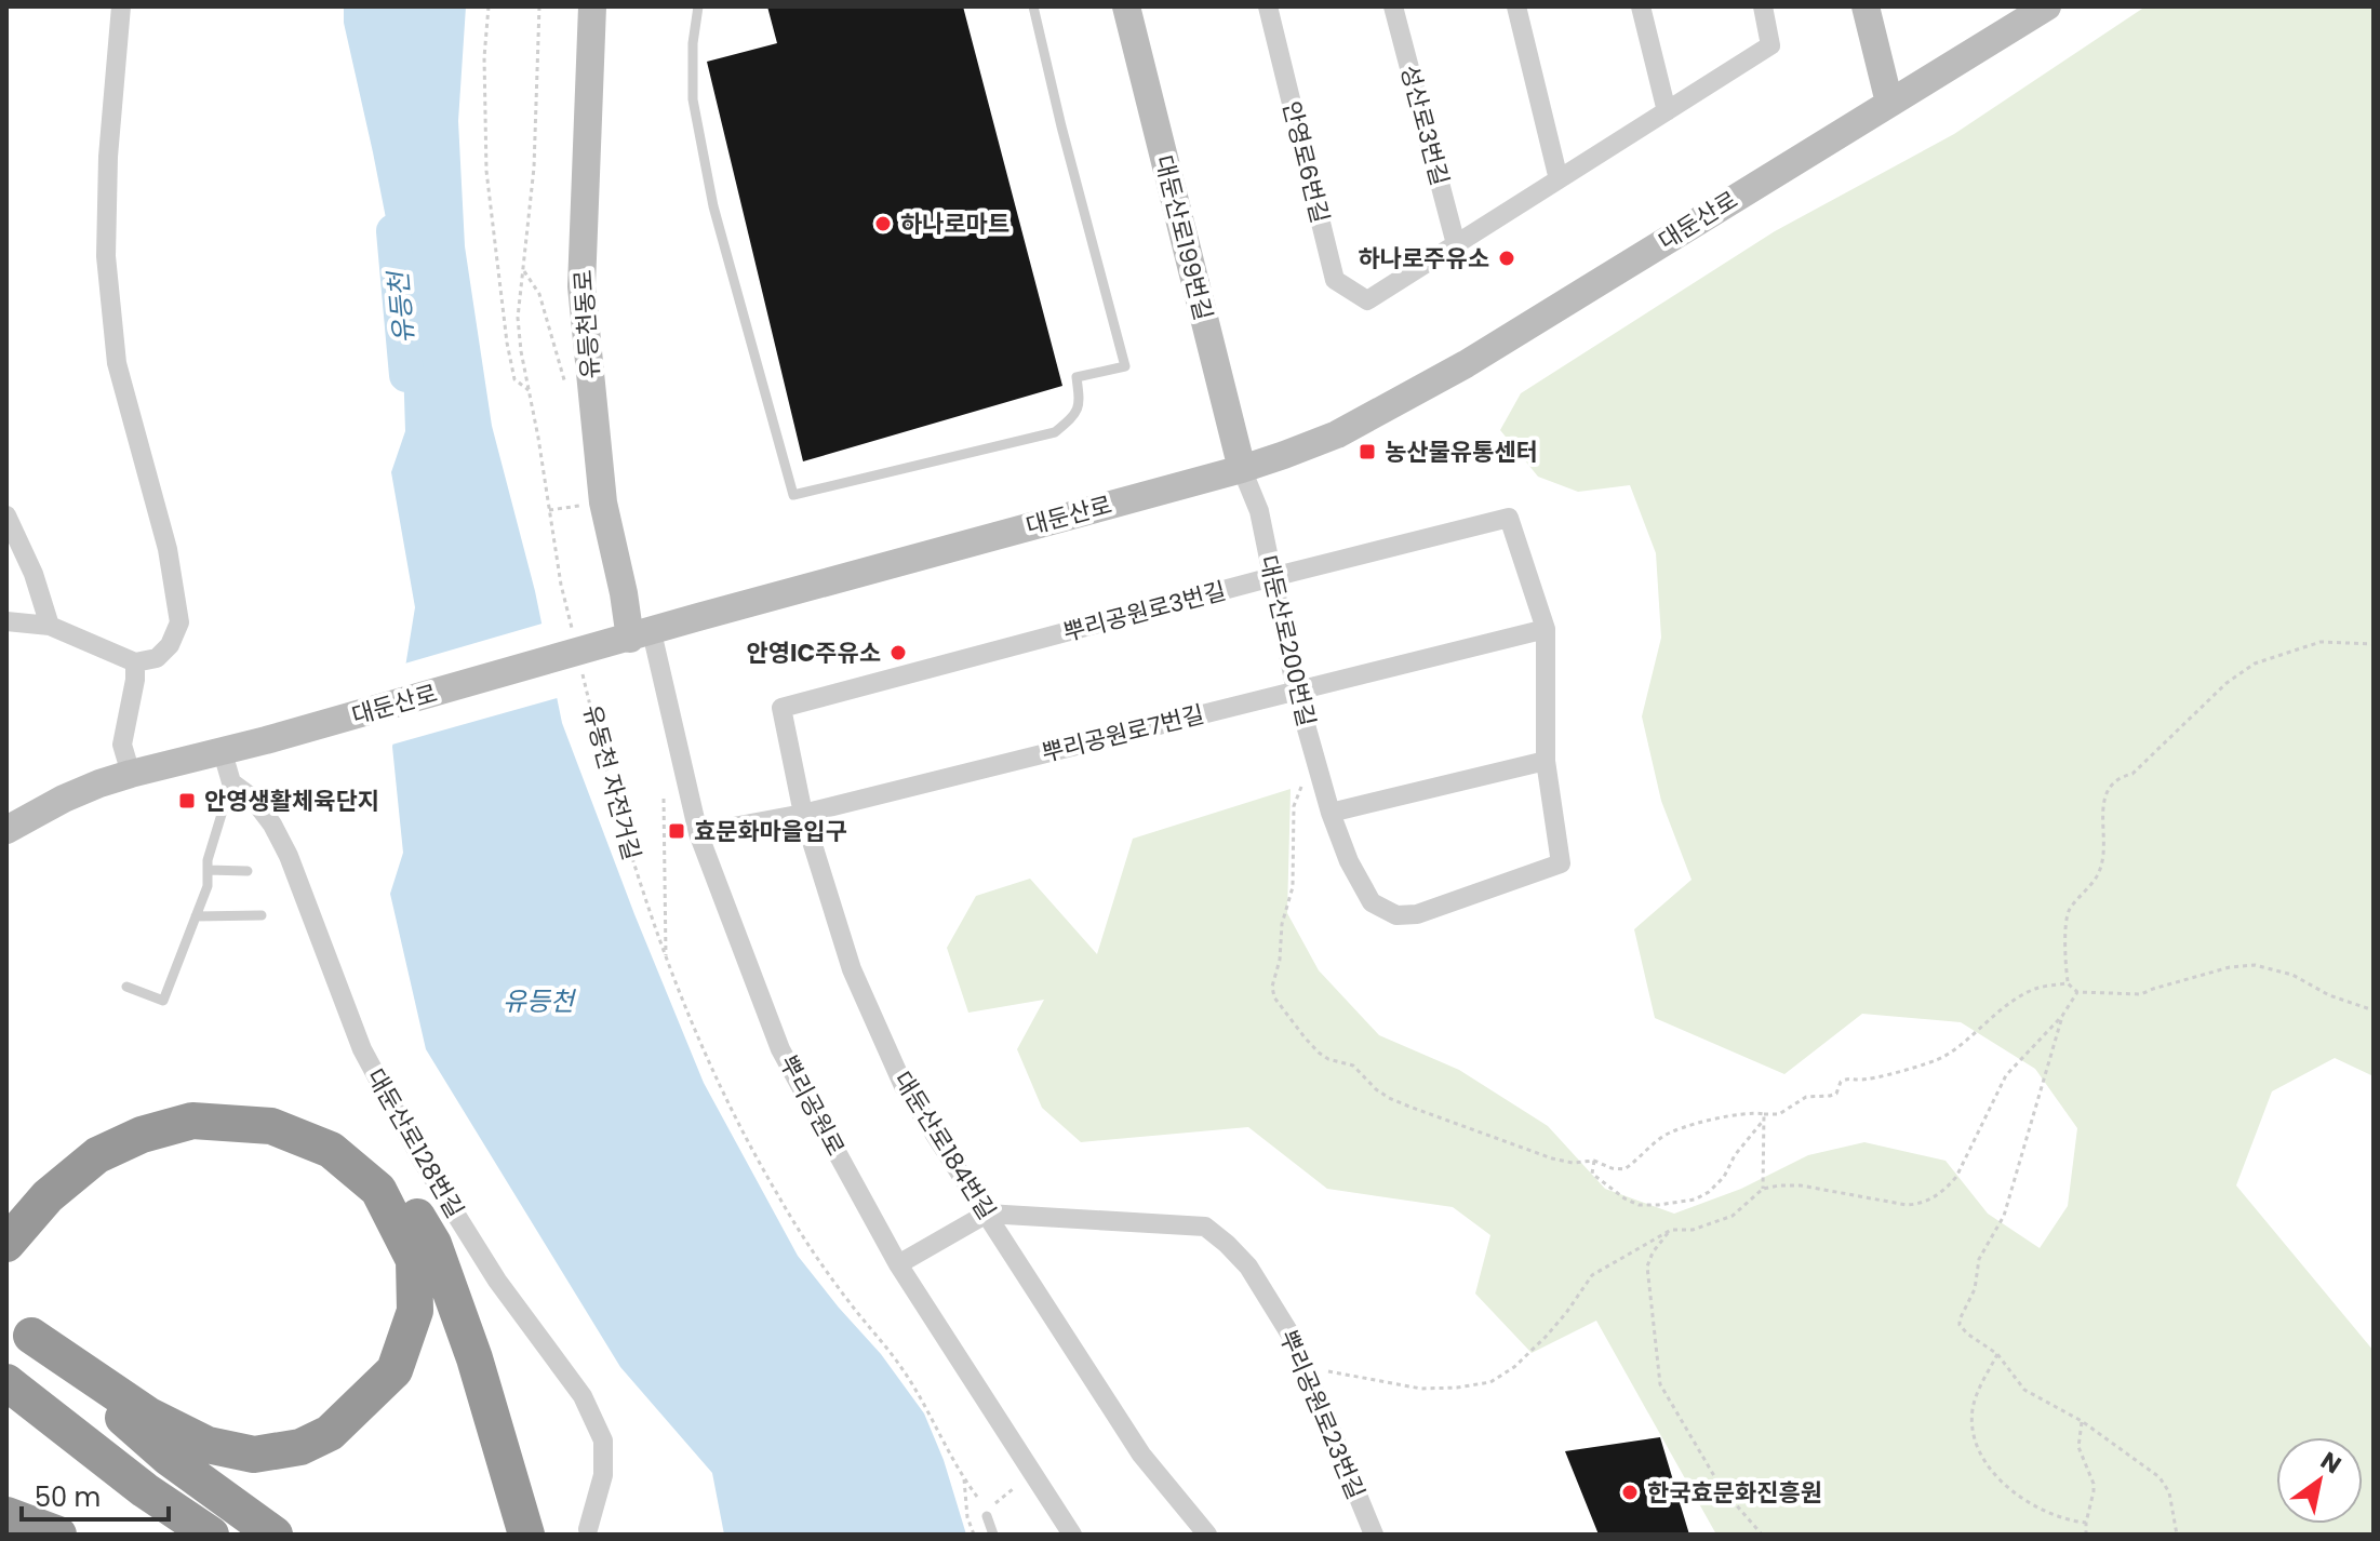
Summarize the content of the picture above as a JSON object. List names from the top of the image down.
{
  "streets": {
    "main road": ["대둔산로", "대둔산로199번길", "유등천동로"],
    "street": [
      "성산로3번길",
      "안영로6번길",
      "뿌리공원로3번길",
      "대둔산로200번길",
      "뿌리공원로7번길",
      "뿌리공원로",
      "대둔산로128번길",
      "대둔산로184번길",
      "뿌리공원로23번길"
    ],
    "path": ["유동천 자전거길"]
  },
  "crossings": [
    ["성산로3번길", "안영로6번길"],
    ["대둔산로", "대둔산로199번길"],
    ["대둔산로", "유등천동로"],
    ["대둔산로", "대둔산로200번길"],
    ["대둔산로", "유동천 자전거길"],
    ["대둔산로", "뿌리공원로"],
    ["대둔산로199번길", "대둔산로200번길"],
    ["유등천동로", "뿌리공원로"],
    ["뿌리공원로3번길", "대둔산로200번길"],
    ["뿌리공원로3번길", "대둔산로184번길"],
    ["대둔산로200번길", "뿌리공원로7번길"],
    ["뿌리공원로7번길", "뿌리공원로"],
    ["뿌리공원로7번길", "대둔산로184번길"],
    ["대둔산로184번길", "뿌리공원로23번길"]
  ],
  "water": ["유등천"],
  "places": {
    "other": [
      "하나로마트",
      "하나로주유소",
      "안영IC주유소",
      "한국효문화진흥원"
    ],
    "transit": ["농산물유통센터", "안영생활체육단지", "효문화마을입구"]
  },
  "scale_bar": "50 m",
  "north": "top right"
}
